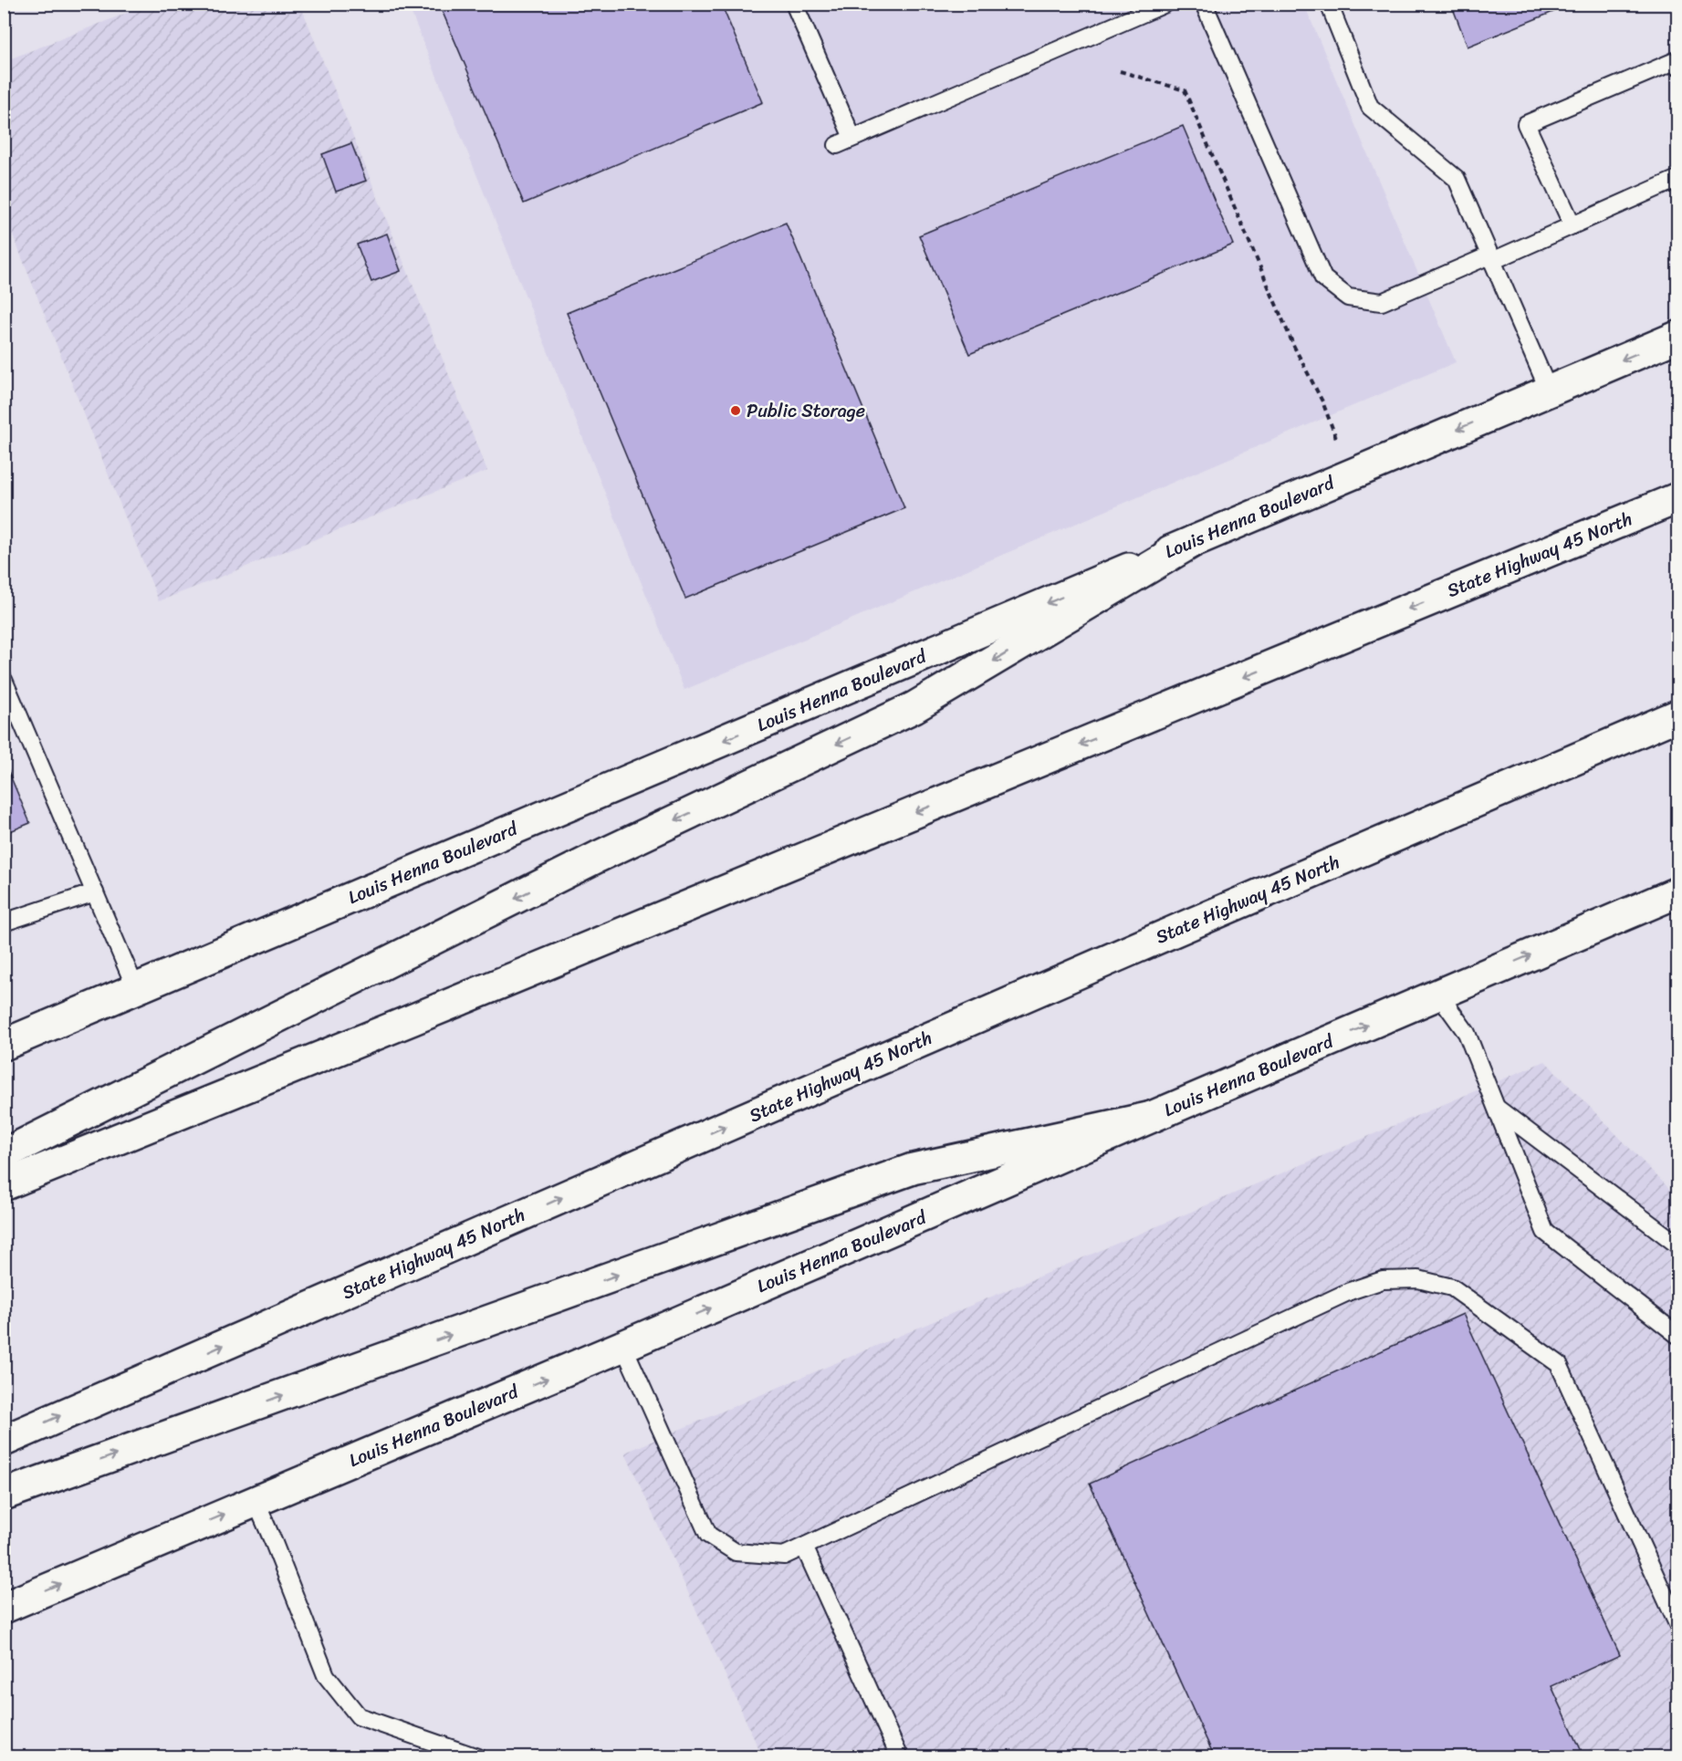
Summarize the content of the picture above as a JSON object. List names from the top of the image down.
{
  "streets": {
    "main road": ["Louis Henna Boulevard", "State Highway 45 North"]
  },
  "places": ["Public Storage"]
}
